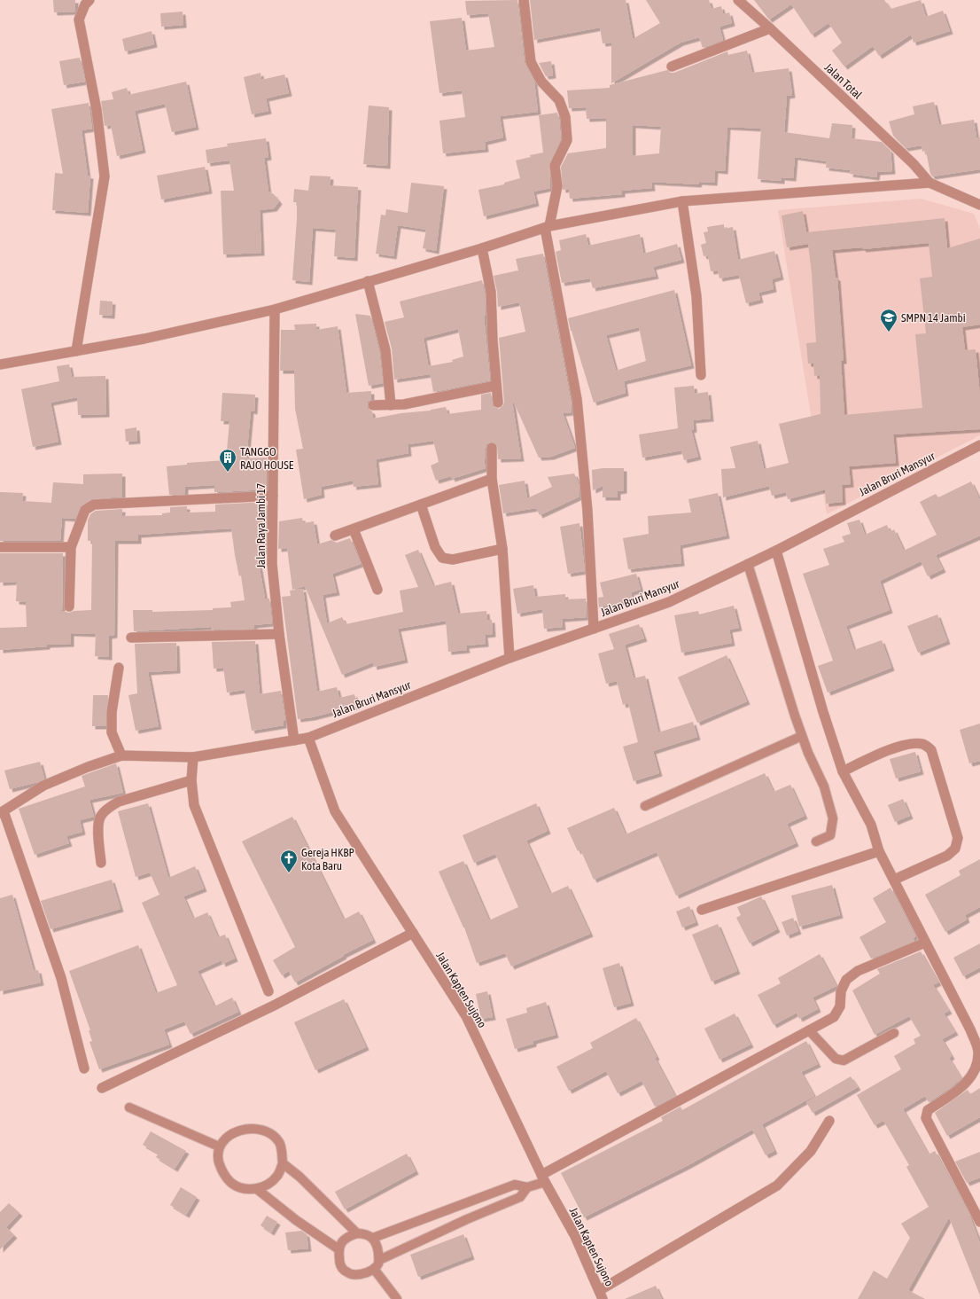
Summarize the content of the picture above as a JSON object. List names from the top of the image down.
{
  "streets": {
    "street": [
      "Jalan Total",
      "Jalan Bruri Mansyur",
      "Jalan Raya Jambi 17",
      "Jalan Kapten Sujono"
    ]
  },
  "crossings": [
    ["Jalan Bruri Mansyur", "Jalan Raya Jambi 17"],
    ["Jalan Bruri Mansyur", "Jalan Kapten Sujono"]
  ],
  "places": {
    "school or university": ["SMPN 14 Jambi"],
    "building": ["TANGGO RAJO HOUSE"],
    "church": ["Gereja HKBP Kota Baru"]
  }
}
